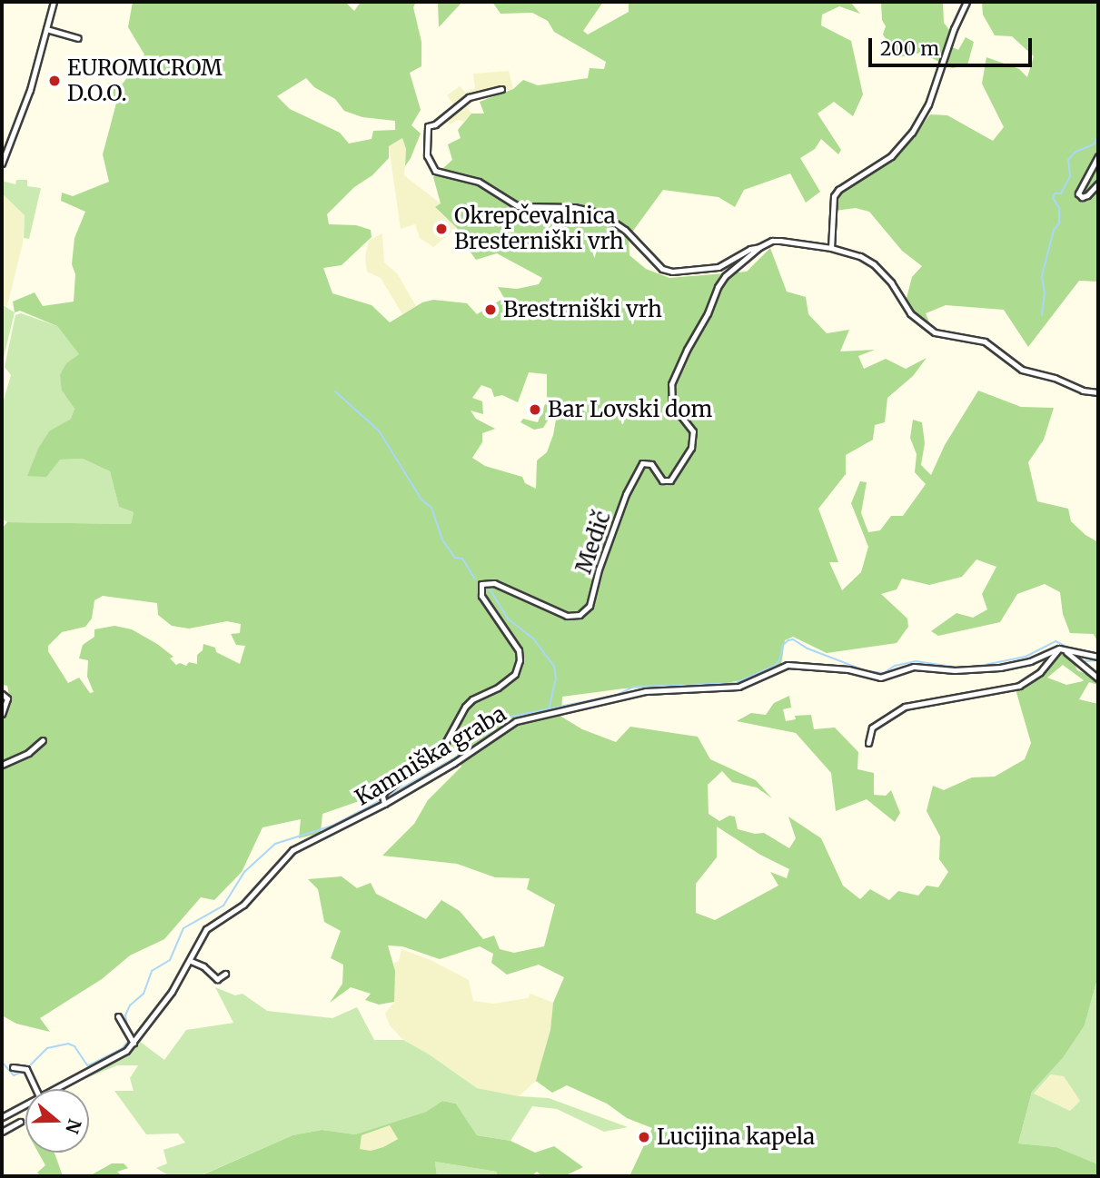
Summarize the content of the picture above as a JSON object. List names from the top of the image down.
{
  "streets": {
    "street": ["Medič", "Kamniška graba"]
  },
  "crossings": [
    ["Medič", "Kamniška graba"]
  ],
  "places": [
    "EUROMICROM D.O.O.",
    "Okrepčevalnica Bresterniški vrh",
    "Brestrniški vrh",
    "Bar Lovski dom",
    "Lucijina kapela"
  ],
  "scale_bar": "200 m",
  "north": "right"
}
